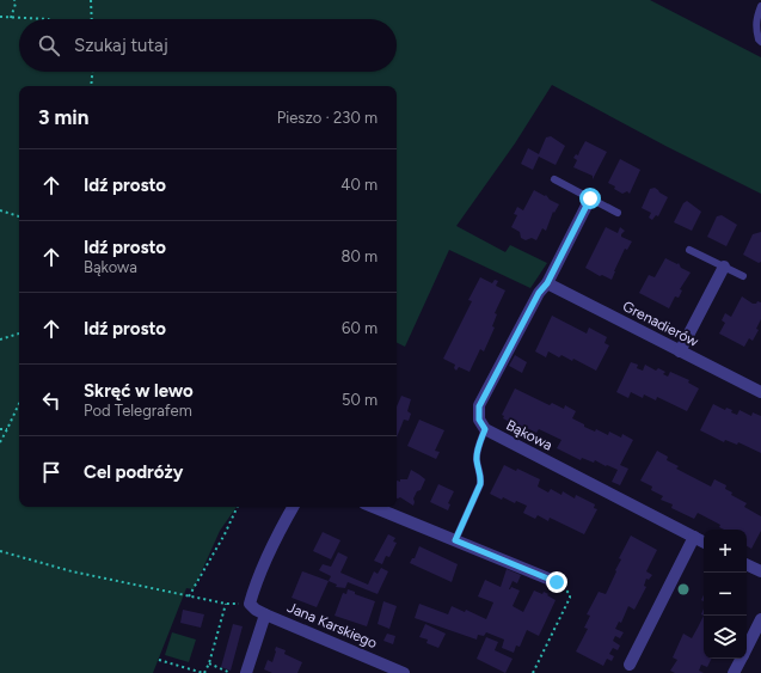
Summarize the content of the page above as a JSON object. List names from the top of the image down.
{
  "streets": {
    "street": ["Grenadierów", "Bąkowa", "Jana Karskiego"]
  },
  "crossings": [
    ["Grenadierów", "Bąkowa"]
  ],
  "page": {
    "search": "Szukaj tutaj",
    "heading": ["3 min", "Pieszo · 230 m"],
    "list": [
      ["Idź prosto", "40 m"],
      ["Idź prosto", "Bąkowa", "80 m"],
      ["Idź prosto", "60 m"],
      ["Skręć w lewo", "Pod Telegrafem", "50 m"],
      "Cel podróży"
    ],
    "map_buttons": ["+", "−"]
  }
}
